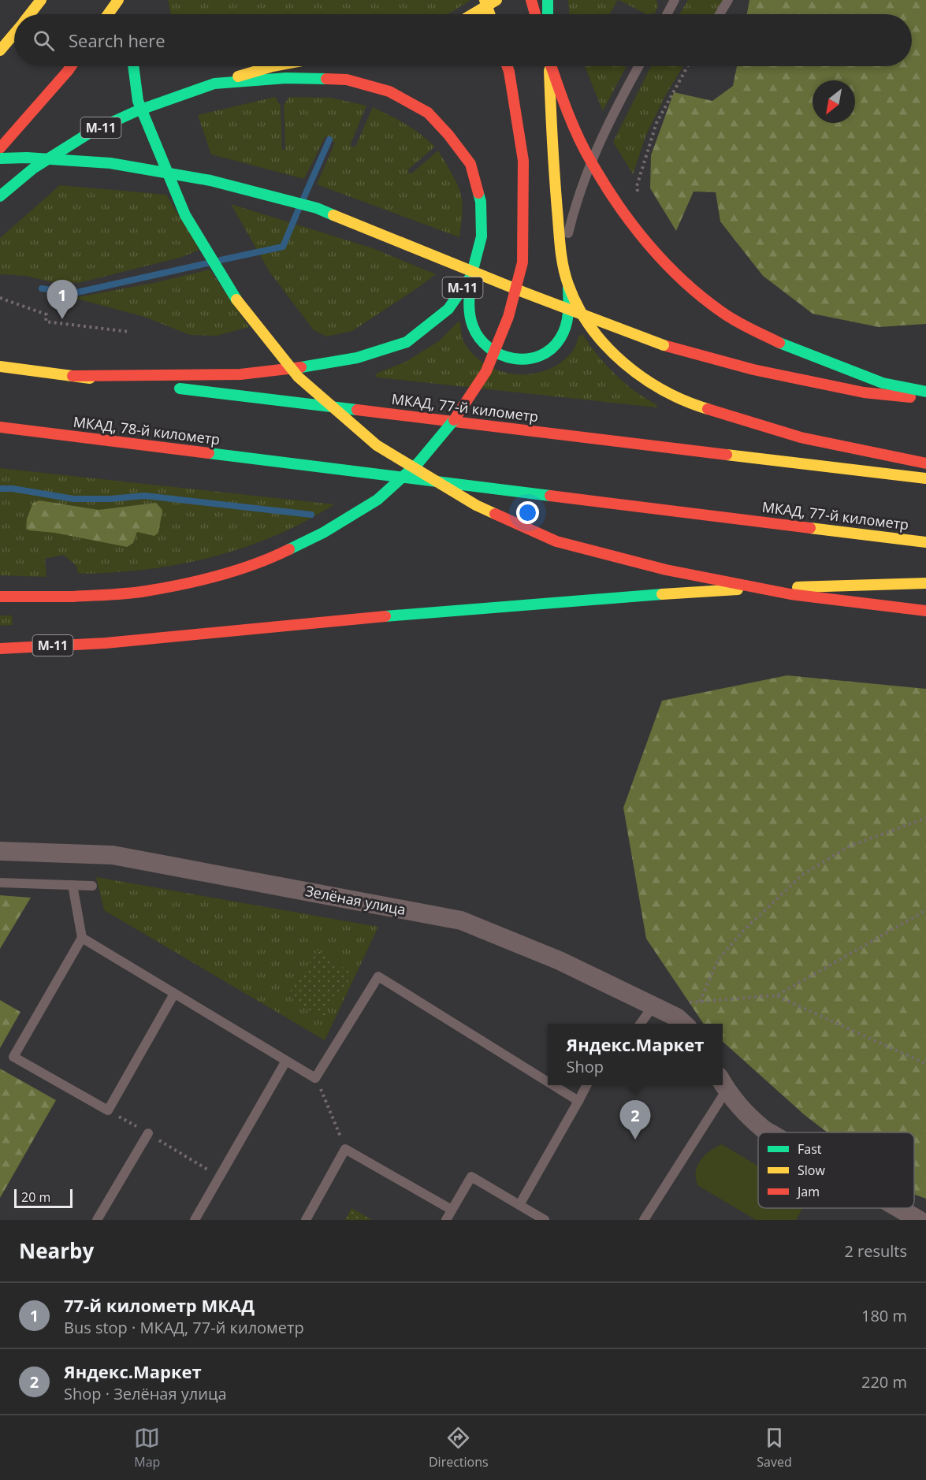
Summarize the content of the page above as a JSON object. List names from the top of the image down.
{
  "streets": {
    "main road": ["М-11", "МКАД, 77-й километр", "МКАД, 78-й километр"],
    "street": ["Зелёная улица"]
  },
  "crossings": [
    ["М-11", "МКАД, 77-й километр"],
    ["МКАД, 77-й километр", "МКАД, 78-й километр"]
  ],
  "legend": ["Fast", "Slow", "Jam"],
  "scale_bar": "20 m",
  "north": "bottom left",
  "page": {
    "search": "Search here",
    "pins": ["1", "2"],
    "popup": ["Яндекс.Маркет", "Shop"],
    "scale": "20 m",
    "heading": ["Nearby", "2 results"],
    "list": [
      {
        "mark": "1",
        "name": "77-й километр МКАД",
        "note": "Bus stop · МКАД, 77-й километр",
        "value": "180 m"
      },
      {
        "mark": "2",
        "name": "Яндекс.Маркет",
        "note": "Shop · Зелёная улица",
        "value": "220 m"
      }
    ],
    "nav": ["Map", "Directions", "Saved"]
  }
}
